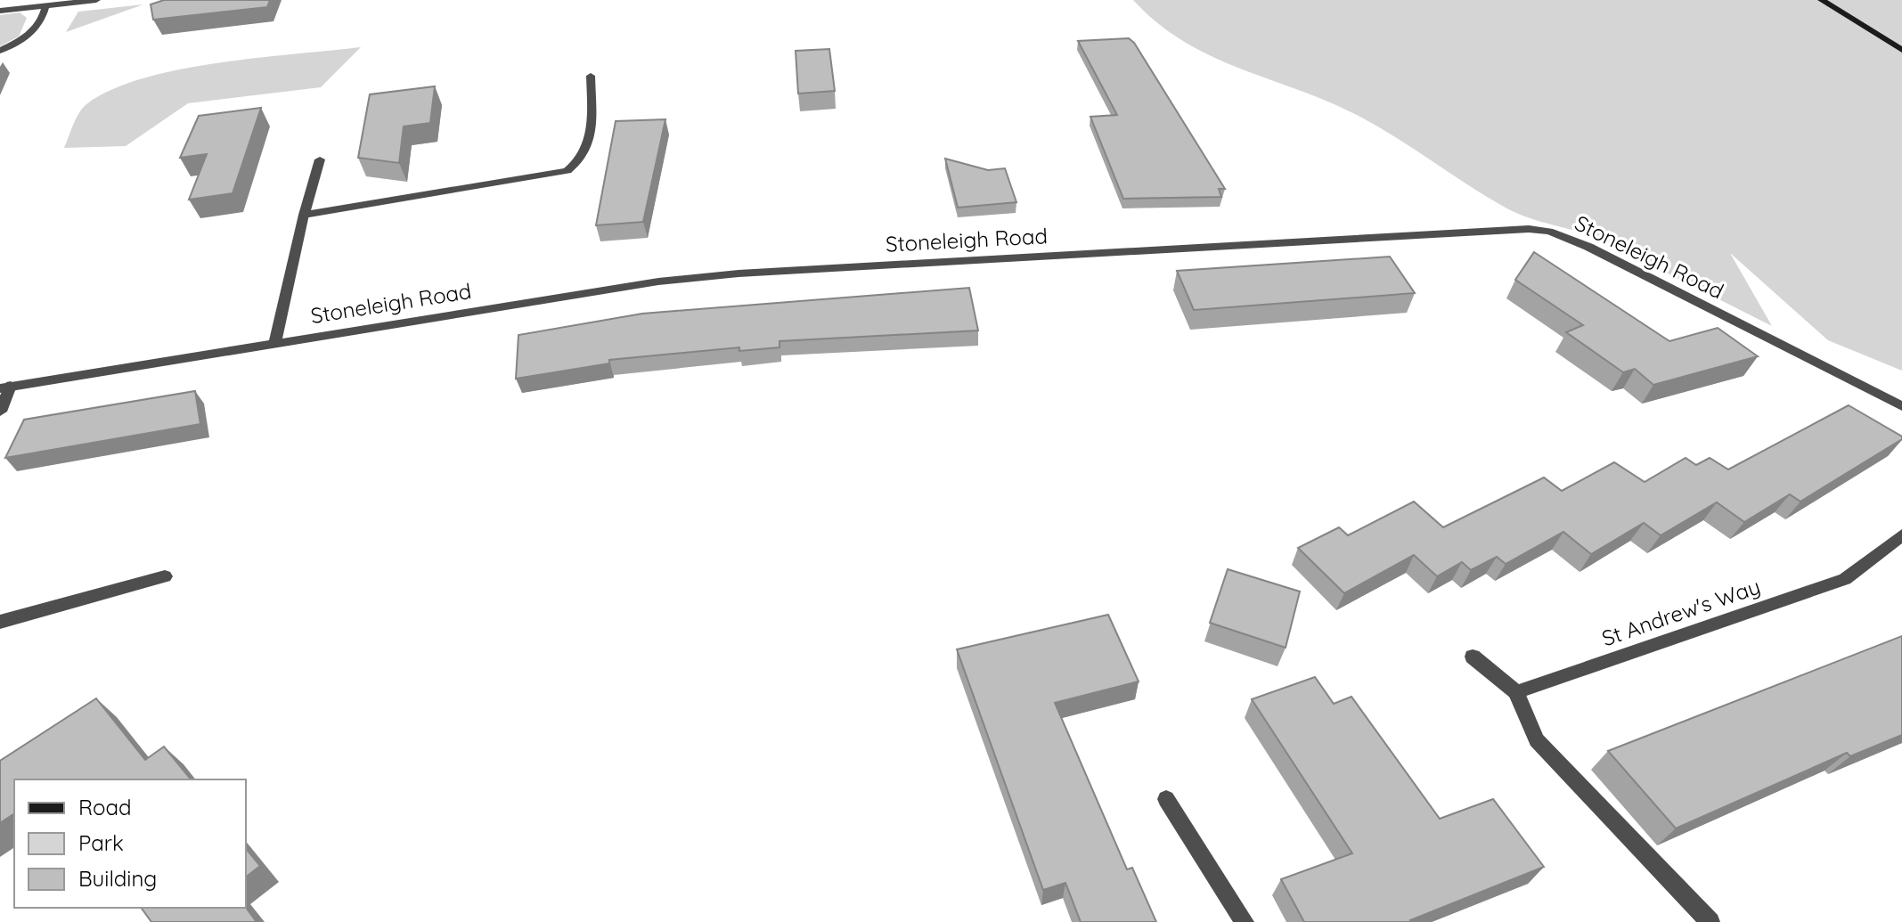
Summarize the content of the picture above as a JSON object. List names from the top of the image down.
{
  "streets": {
    "street": ["Stoneleigh Road", "St Andrew's Way"]
  },
  "legend": ["Road", "Park", "Building"]
}
